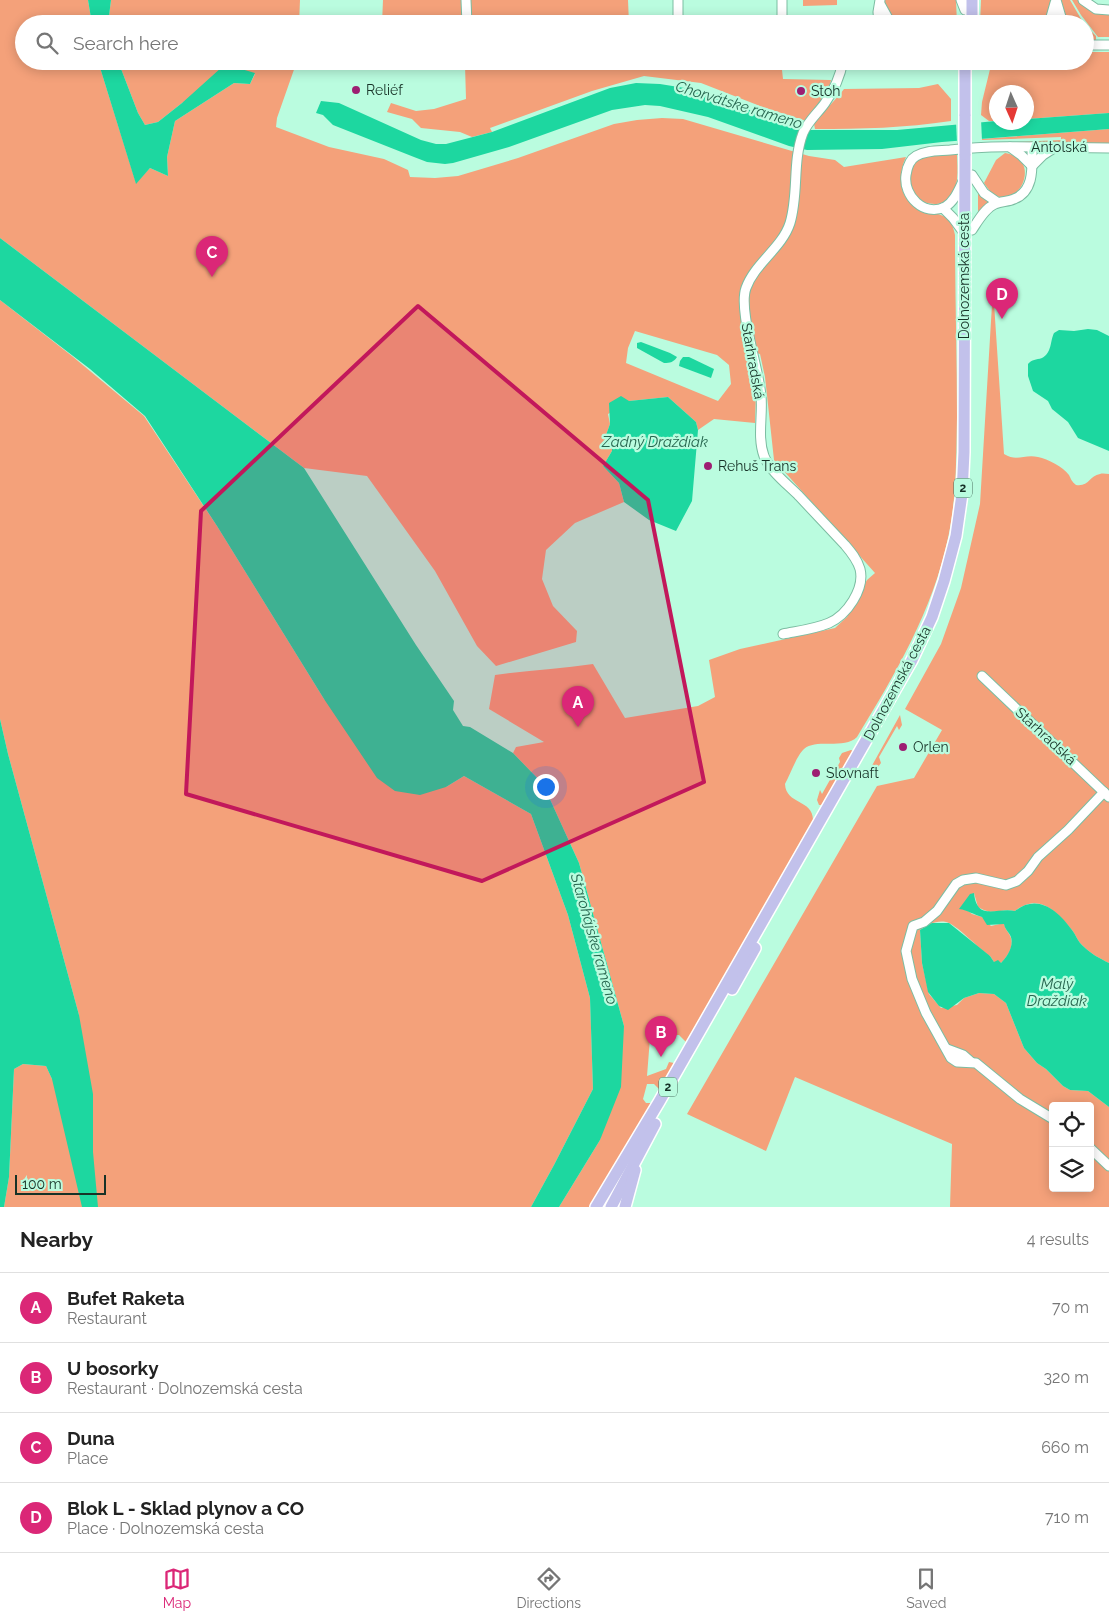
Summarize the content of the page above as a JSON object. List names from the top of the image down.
{
  "streets": {
    "main road": ["Dolnozemská cesta", "2"],
    "street": ["Antolská", "Starhradská"]
  },
  "water": [
    "Chorvátske rameno",
    "Zadný Draždiak",
    "Starohájske rameno",
    "Malý Draždiak"
  ],
  "places": [
    "Reliéf",
    "Stoh",
    "Rehuš Trans",
    "Orlen",
    "Slovnaft"
  ],
  "scale_bar": "100 m",
  "north": "bottom",
  "page": {
    "search": "Search here",
    "pins": [
      "C",
      "D",
      "A",
      "B"
    ],
    "scale": "100 m",
    "heading": ["Nearby", "4 results"],
    "list": [
      {
        "mark": "A",
        "name": "Bufet Raketa",
        "note": "Restaurant",
        "value": "70 m"
      },
      {
        "mark": "B",
        "name": "U bosorky",
        "note": "Restaurant · Dolnozemská cesta",
        "value": "320 m"
      },
      {
        "mark": "C",
        "name": "Duna",
        "note": "Place",
        "value": "660 m"
      },
      {
        "mark": "D",
        "name": "Blok L - Sklad plynov a CO",
        "note": "Place · Dolnozemská cesta",
        "value": "710 m"
      }
    ],
    "nav": ["Map", "Directions", "Saved"]
  }
}
